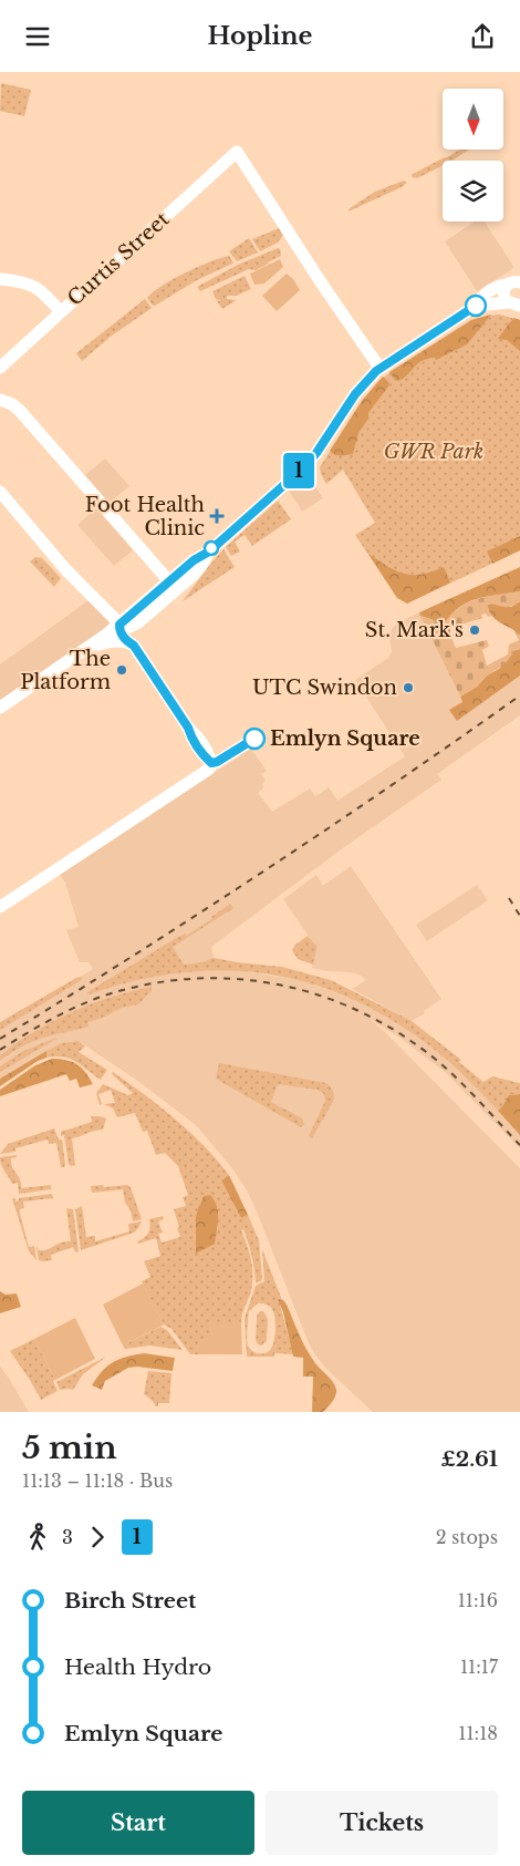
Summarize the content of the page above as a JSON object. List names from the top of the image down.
{
  "streets": {
    "street": ["Curtis Street"]
  },
  "parks": ["GWR Park"],
  "places": {
    "health": ["Foot Health Clinic"],
    "other": [
      "St. Mark's",
      "The Platform",
      "UTC Swindon",
      "Emlyn Square"
    ]
  },
  "lines": ["bus line 1"],
  "north": "bottom",
  "page": {
    "header": "Hopline",
    "on_map": "1",
    "heading": ["5 min", "11:13 – 11:18 · Bus", "£2.61"],
    "legs": ["3", "1", "2 stops"],
    "list": [
      {
        "name": "Birch Street",
        "value": "11:16"
      },
      {
        "name": "Health Hydro",
        "value": "11:17"
      },
      {
        "name": "Emlyn Square",
        "value": "11:18"
      }
    ],
    "buttons": ["Start", "Tickets"]
  }
}
